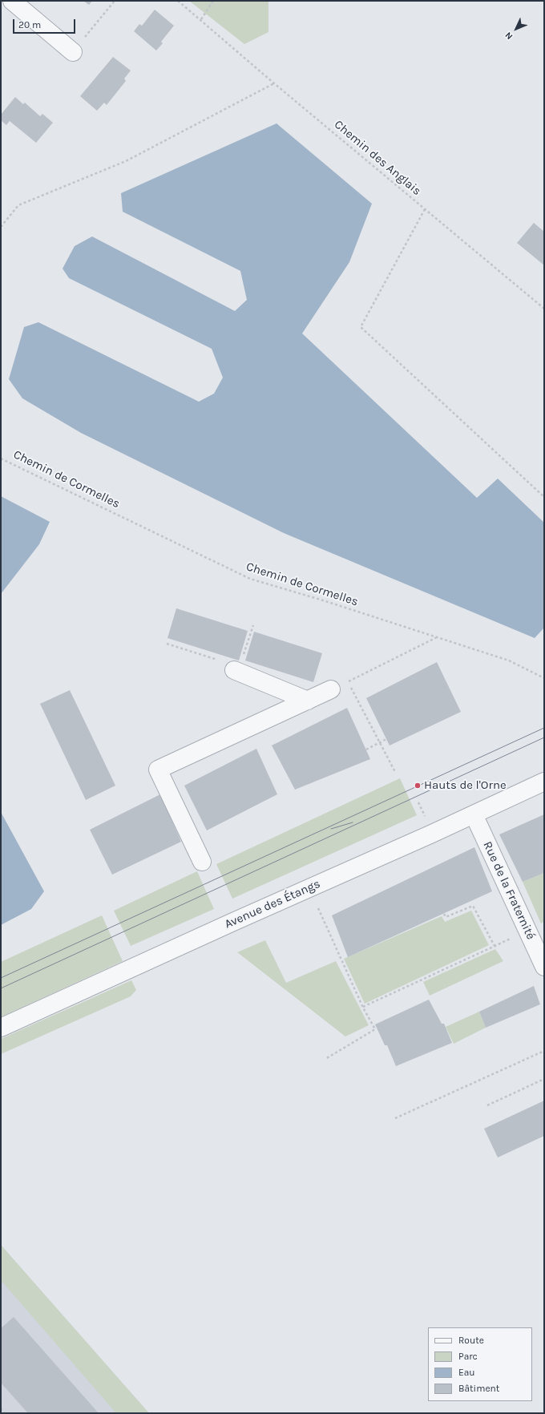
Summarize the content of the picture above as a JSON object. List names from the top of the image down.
{
  "streets": {
    "street": ["Rue de la Fraternité", "Avenue des Étangs"],
    "path": ["Chemin des Anglais", "Chemin de Cormelles"]
  },
  "crossings": [
    ["Rue de la Fraternité", "Avenue des Étangs"]
  ],
  "places": ["Hauts de l'Orne"],
  "legend": [
    "Route",
    "Parc",
    "Eau",
    "Bâtiment"
  ],
  "scale_bar": "20 m",
  "north": "bottom left"
}
